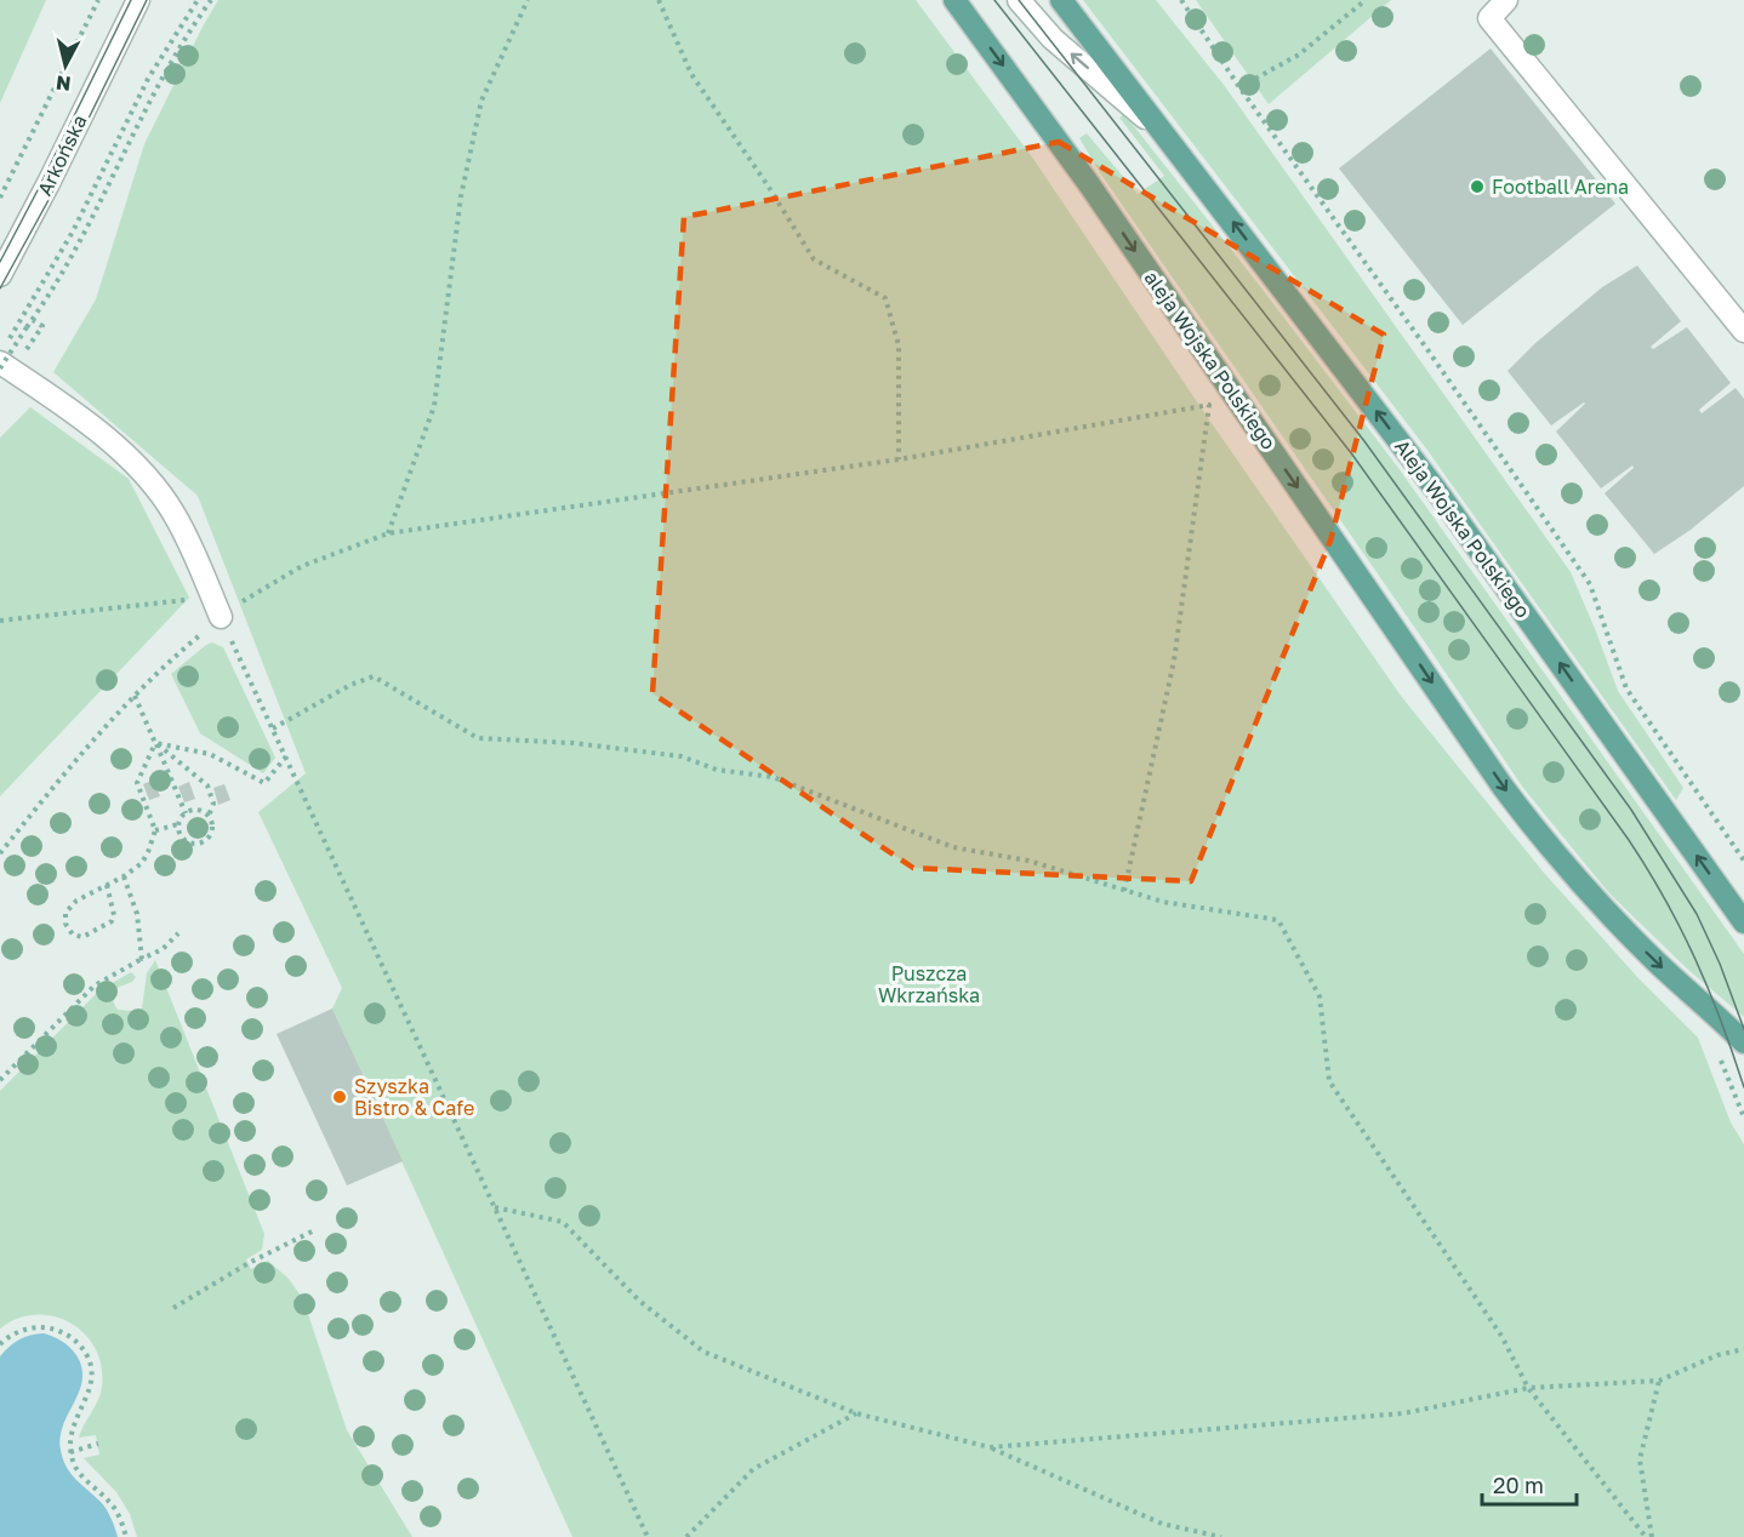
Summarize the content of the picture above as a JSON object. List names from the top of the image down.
{
  "streets": {
    "main road": ["aleja Wojska Polskiego", "Aleja Wojska Polskiego"],
    "street": ["Arkońska"]
  },
  "one_way": ["aleja Wojska Polskiego", "Aleja Wojska Polskiego"],
  "parks": ["Puszcza Wkrzańska"],
  "places": ["Football Arena", "Szyszka Bistro & Cafe"],
  "scale_bar": "20 m",
  "north": "bottom"
}
